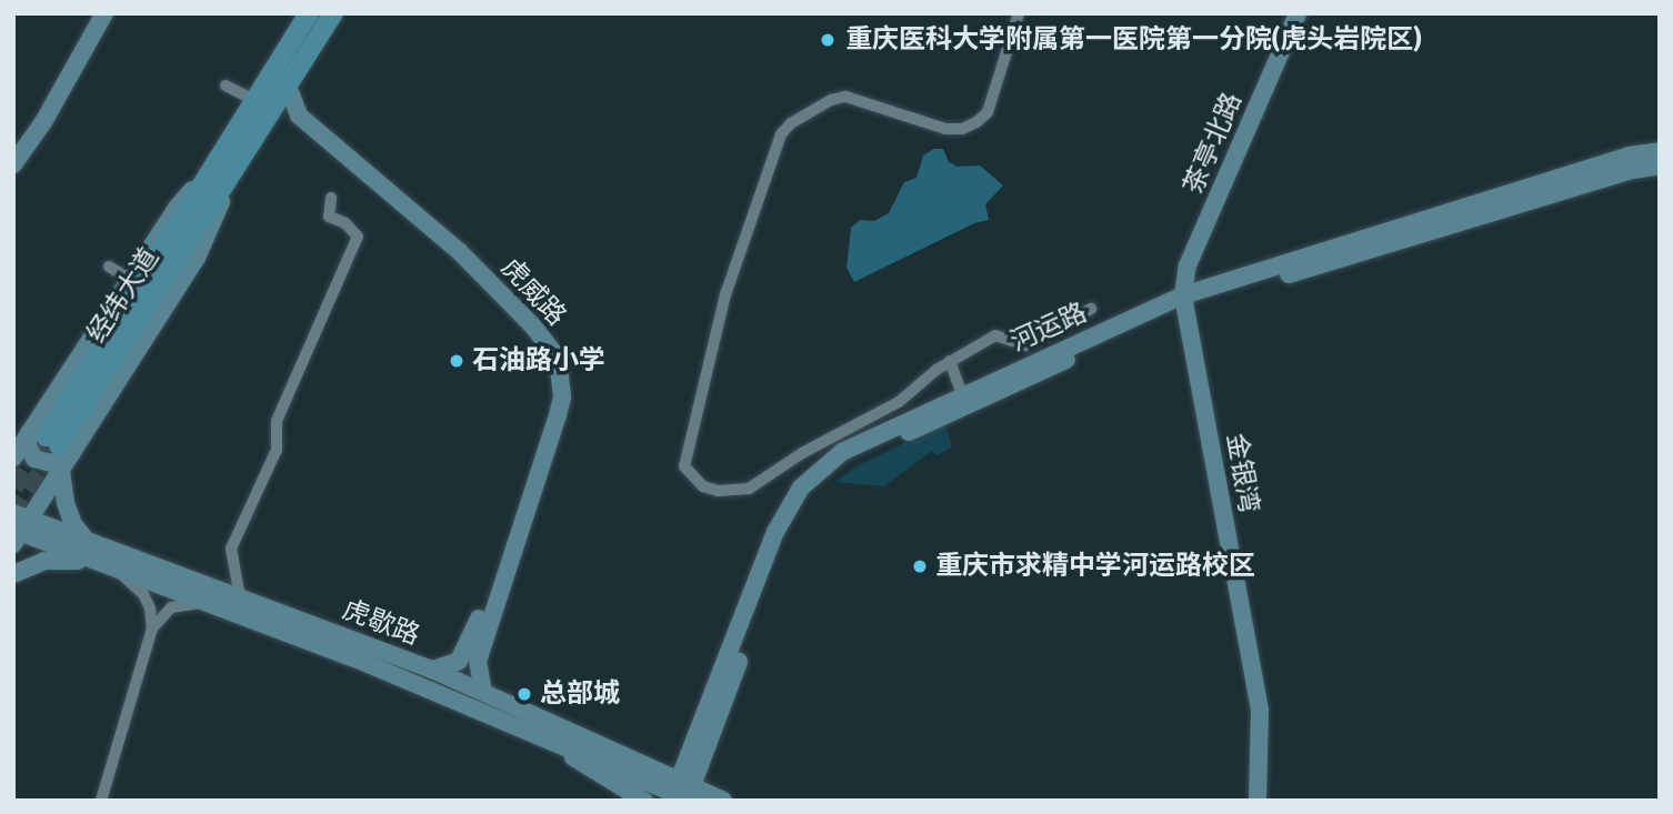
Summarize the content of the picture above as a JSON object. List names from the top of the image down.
{
  "streets": {
    "main road": [
      "茶亭北路",
      "虎威路",
      "经纬大道",
      "河运路",
      "金银湾",
      "虎歇路"
    ]
  },
  "crossings": [
    ["茶亭北路", "河运路"],
    ["茶亭北路", "金银湾"],
    ["虎威路", "经纬大道"],
    ["虎威路", "虎歇路"],
    ["河运路", "金银湾"],
    ["河运路", "虎歇路"]
  ],
  "places": [
    "重庆医科大学附属第一医院第一分院(虎头岩院区)",
    "石油路小学",
    "重庆市求精中学河运路校区",
    "总部城"
  ]
}
